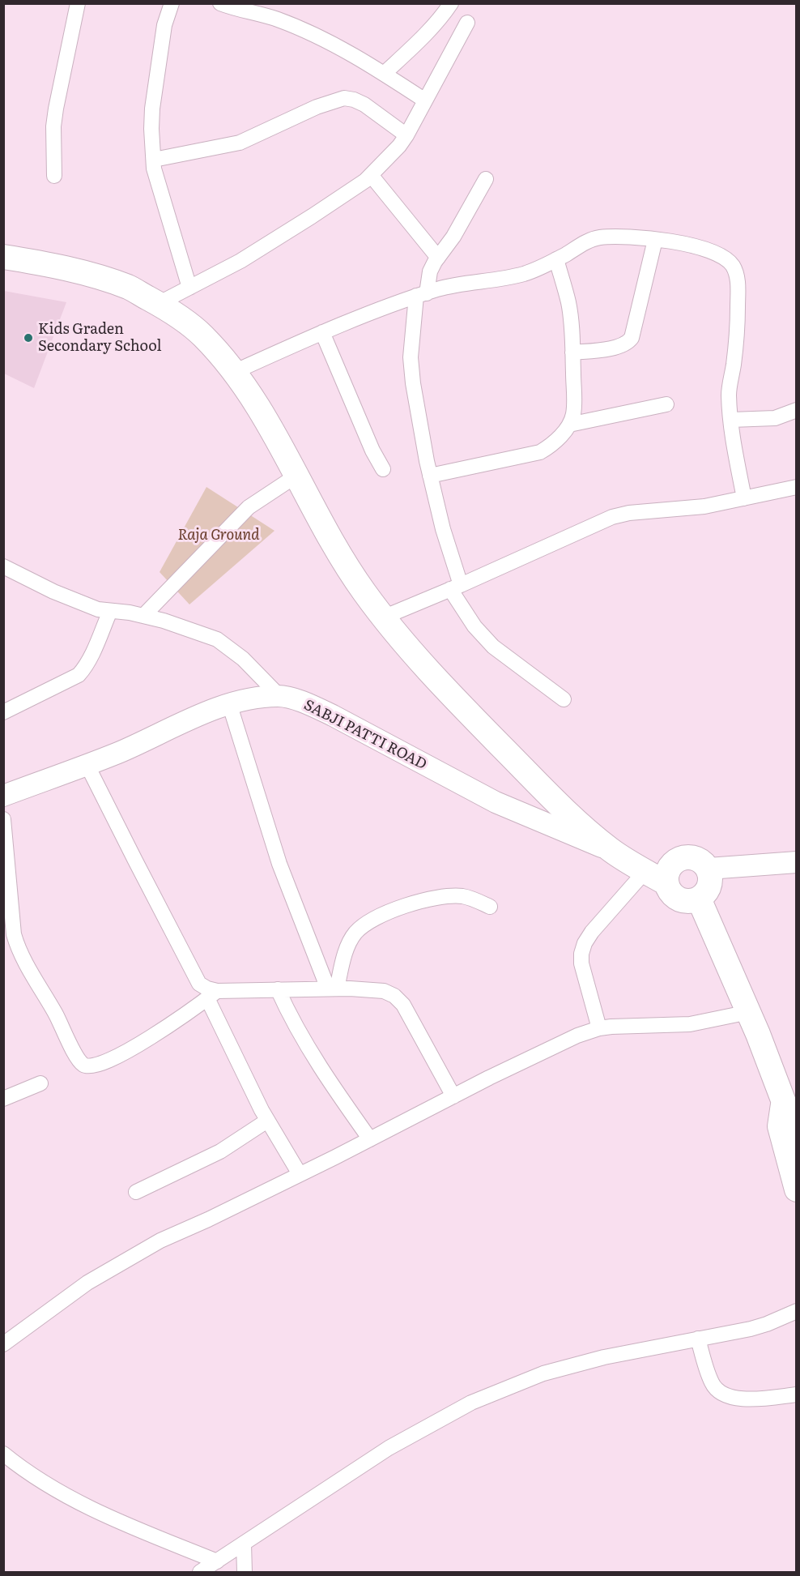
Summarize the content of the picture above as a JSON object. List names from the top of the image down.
{
  "streets": {
    "main road": ["SABJI PATTI ROAD"]
  },
  "parks": ["Raja Ground"],
  "places": ["Kids Graden Secondary School"]
}
